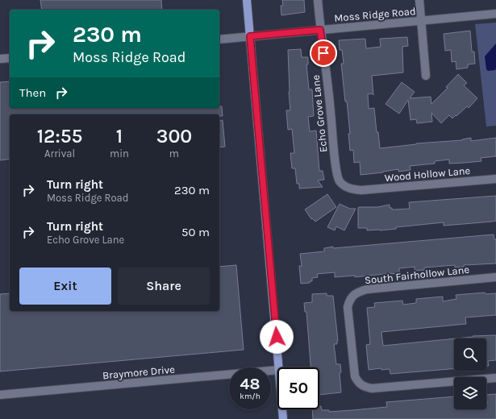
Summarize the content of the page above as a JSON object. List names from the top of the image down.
{
  "streets": {
    "street": [
      "Moss Ridge Road",
      "Echo Grove Lane",
      "Wood Hollow Lane",
      "South Fairhollow Lane",
      "Braymore Drive"
    ]
  },
  "crossings": [
    ["Moss Ridge Road", "Echo Grove Lane"],
    ["Echo Grove Lane", "Wood Hollow Lane"]
  ],
  "page": {
    "turn": ["230 m", "Moss Ridge Road"],
    "then": "Then",
    "eta": [
      "12:55",
      "Arrival",
      "1",
      "min",
      "300",
      "m"
    ],
    "list": [
      {
        "name": "Turn right",
        "note": "Moss Ridge Road",
        "value": "230 m"
      },
      {
        "name": "Turn right",
        "note": "Echo Grove Lane",
        "value": "50 m"
      }
    ],
    "buttons": ["Exit", "Share"],
    "speed": "48 km/h",
    "limit": "50"
  }
}
